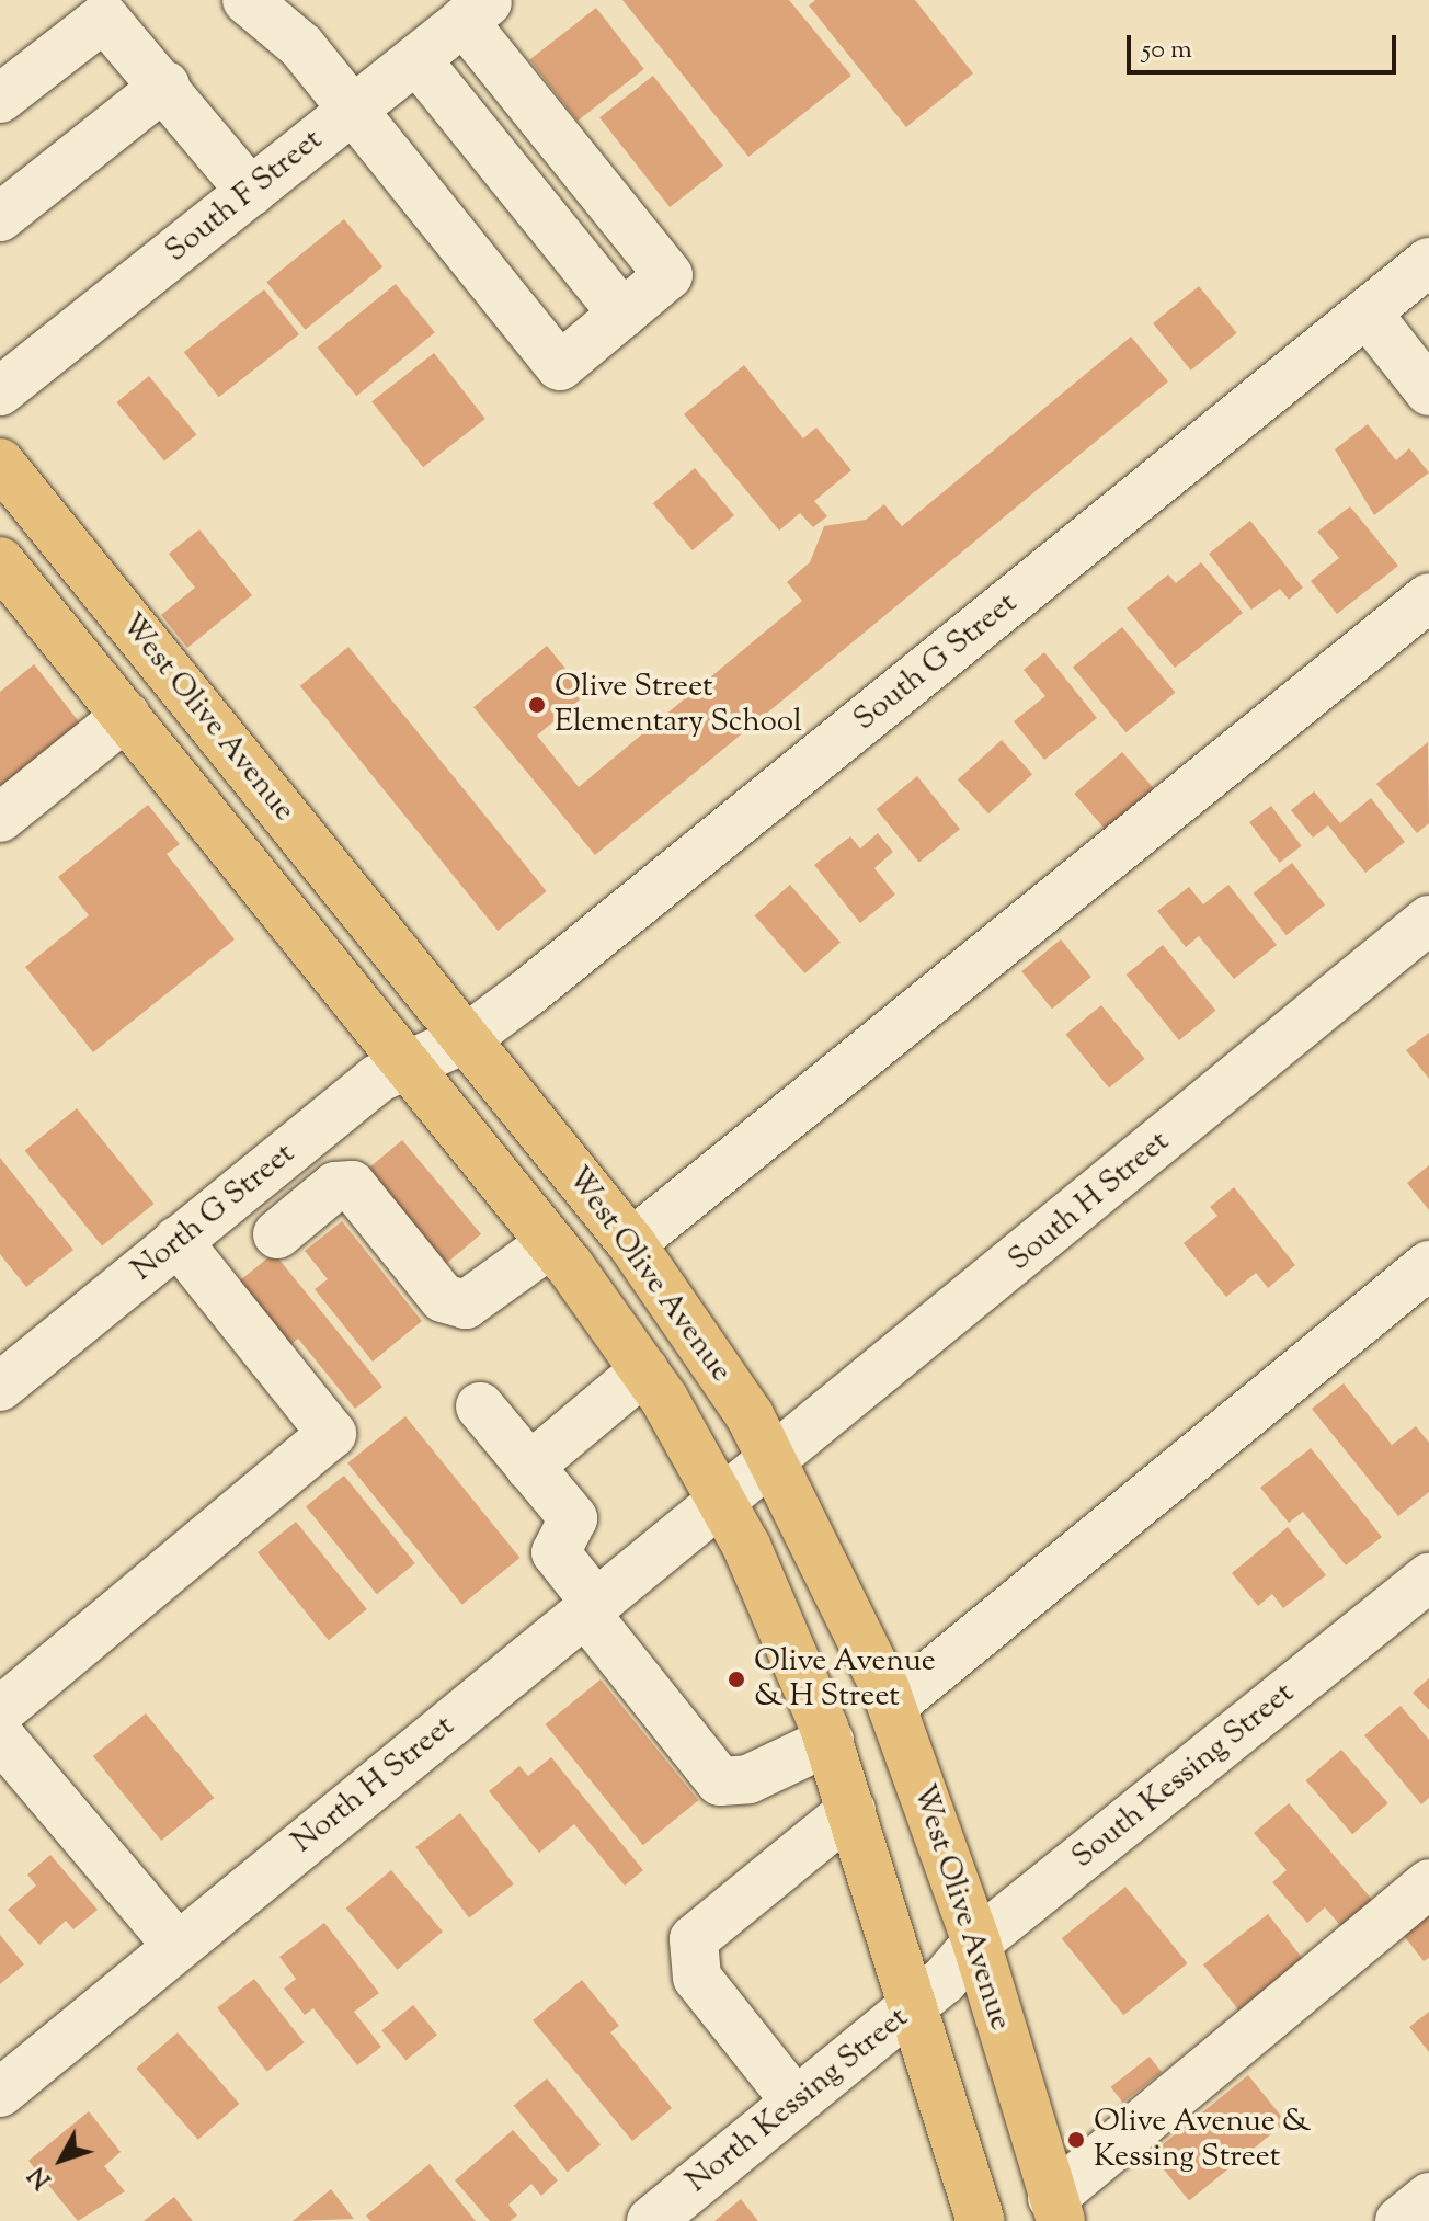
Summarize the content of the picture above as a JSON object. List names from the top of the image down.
{
  "streets": {
    "main road": ["West Olive Avenue"],
    "street": [
      "South F Street",
      "South G Street",
      "South H Street",
      "North G Street",
      "South Kessing Street",
      "North H Street",
      "North Kessing Street"
    ]
  },
  "crossings": [
    ["South G Street", "West Olive Avenue"],
    ["South G Street", "North G Street"],
    ["West Olive Avenue", "South H Street"],
    ["West Olive Avenue", "North G Street"],
    ["West Olive Avenue", "South Kessing Street"],
    ["West Olive Avenue", "North H Street"],
    ["West Olive Avenue", "North Kessing Street"],
    ["South H Street", "North H Street"],
    ["South Kessing Street", "North Kessing Street"]
  ],
  "places": ["Olive Street Elementary School", "Olive Avenue & H Street", "Olive Avenue & Kessing Street"],
  "scale_bar": "50 m",
  "north": "bottom left"
}
